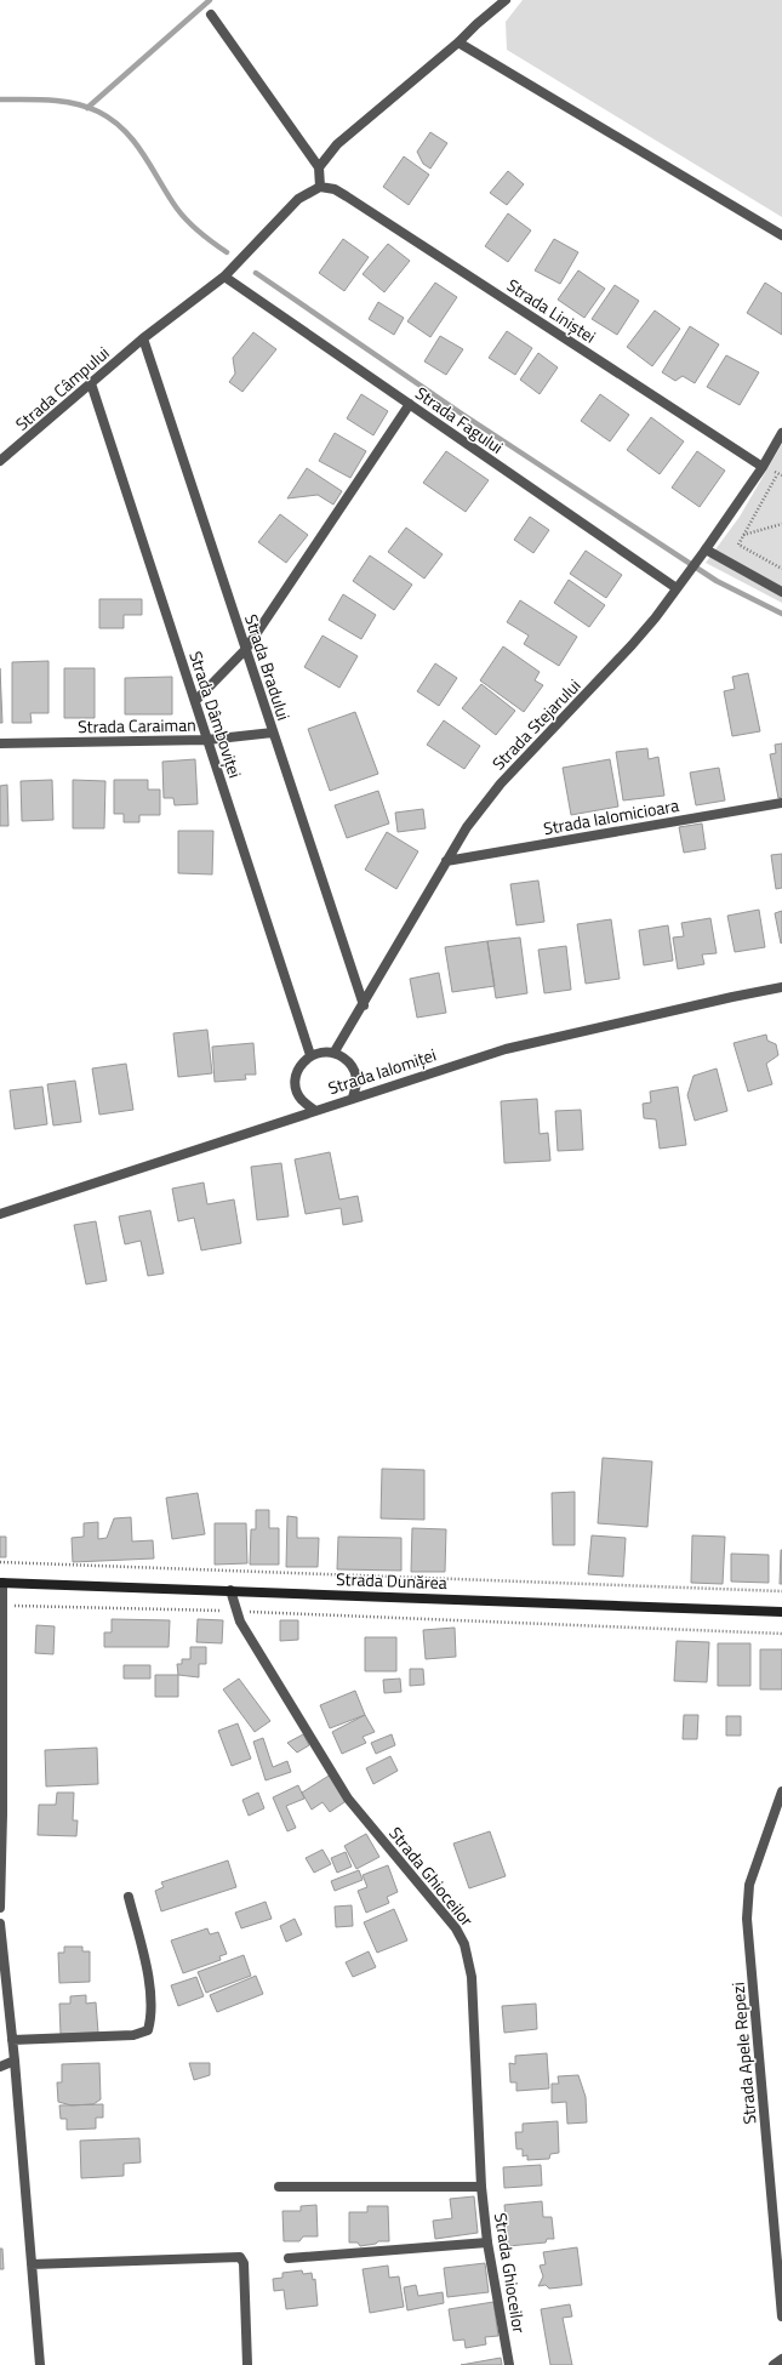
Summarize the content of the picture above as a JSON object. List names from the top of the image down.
{
  "streets": {
    "street": [
      "Strada Liniștei",
      "Strada Câmpului",
      "Strada Fagului",
      "Strada Bradului",
      "Strada Dâmboviței",
      "Strada Stejarului",
      "Strada Caraiman",
      "Strada Ialomicioara",
      "Strada Ialomiței",
      "Strada Dunărea",
      "Strada Ghioceilor",
      "Strada Apele Repezi"
    ]
  },
  "crossings": [
    ["Strada Liniștei", "Strada Câmpului"],
    ["Strada Liniștei", "Strada Stejarului"],
    ["Strada Câmpului", "Strada Fagului"],
    ["Strada Câmpului", "Strada Bradului"],
    ["Strada Câmpului", "Strada Dâmboviței"],
    ["Strada Fagului", "Strada Stejarului"],
    ["Strada Bradului", "Strada Stejarului"],
    ["Strada Bradului", "Strada Caraiman"],
    ["Strada Dâmboviței", "Strada Stejarului"],
    ["Strada Dâmboviței", "Strada Caraiman"],
    ["Strada Dâmboviței", "Strada Ialomiței"],
    ["Strada Stejarului", "Strada Ialomicioara"],
    ["Strada Stejarului", "Strada Ialomiței"],
    ["Strada Dunărea", "Strada Ghioceilor"]
  ]
}
